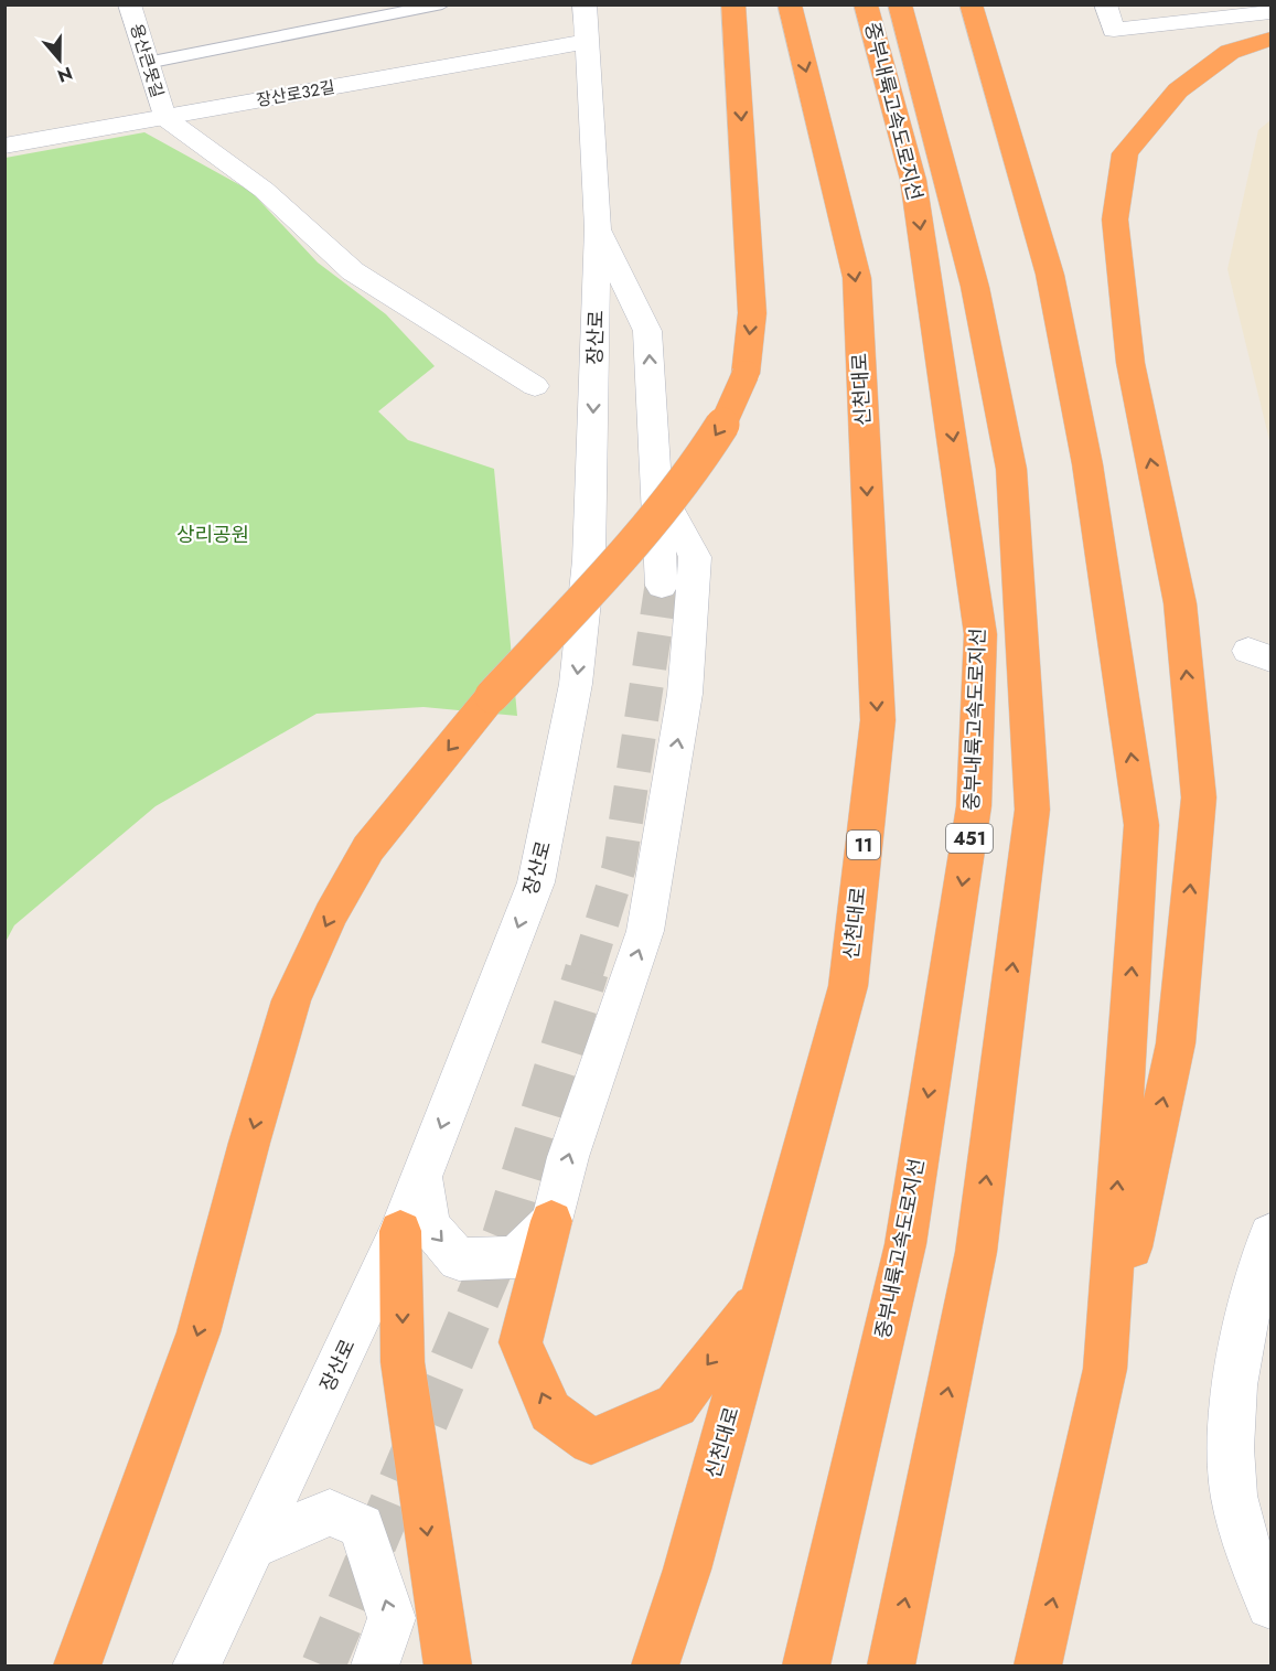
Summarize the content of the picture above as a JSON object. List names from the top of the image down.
{
  "streets": {
    "highway": [
      "중부내륙고속도로지선",
      "신천대로",
      "451",
      "11"
    ],
    "main road": ["용산큰못길", "장산로32길", "장산로"]
  },
  "crossings": [
    ["용산큰못길", "장산로32길"],
    ["장산로32길", "장산로"]
  ],
  "parks": ["상리공원"],
  "north": "bottom"
}
